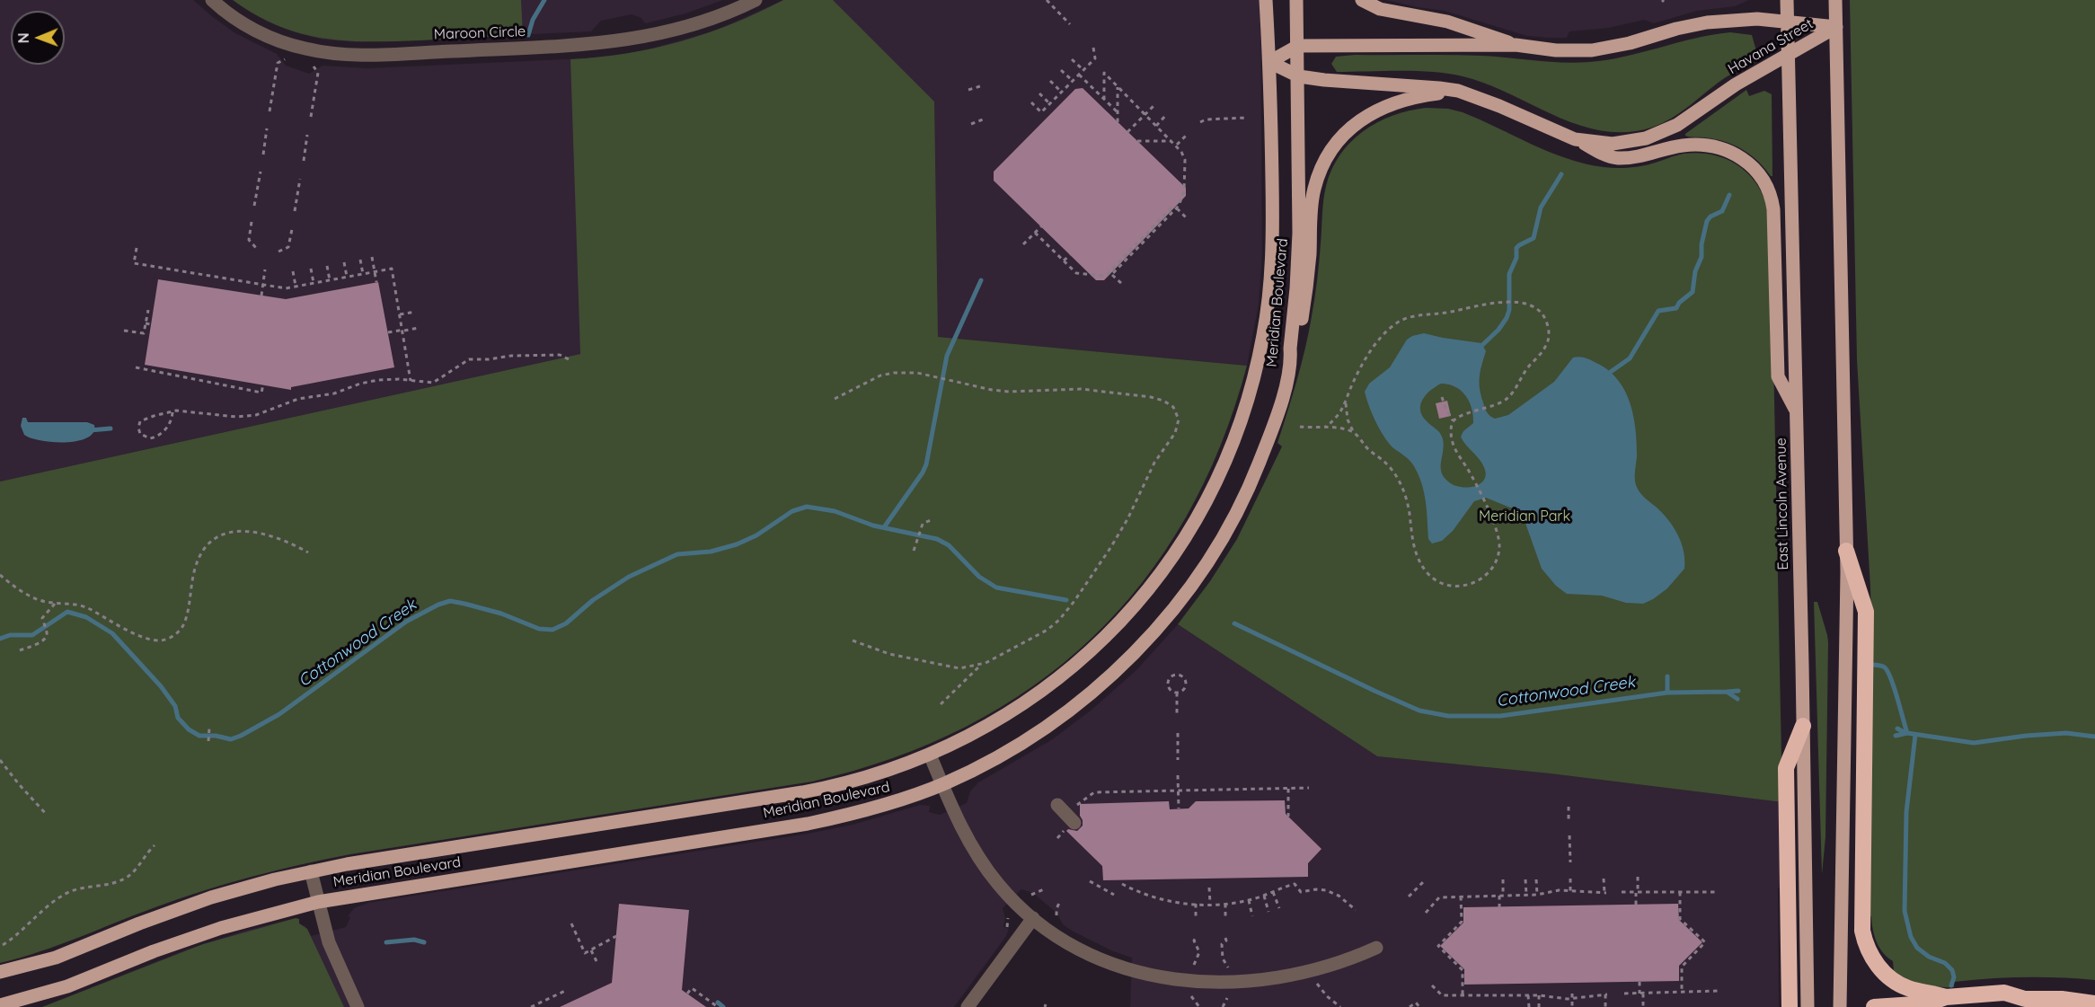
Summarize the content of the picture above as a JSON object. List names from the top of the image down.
{
  "streets": {
    "main road": ["Havana Street", "Meridian Boulevard", "East Lincoln Avenue"],
    "street": ["Maroon Circle"]
  },
  "crossings": [
    ["Havana Street", "Meridian Boulevard"],
    ["Havana Street", "East Lincoln Avenue"]
  ],
  "water": ["Cottonwood Creek"],
  "parks": ["Meridian Park"],
  "north": "left"
}
